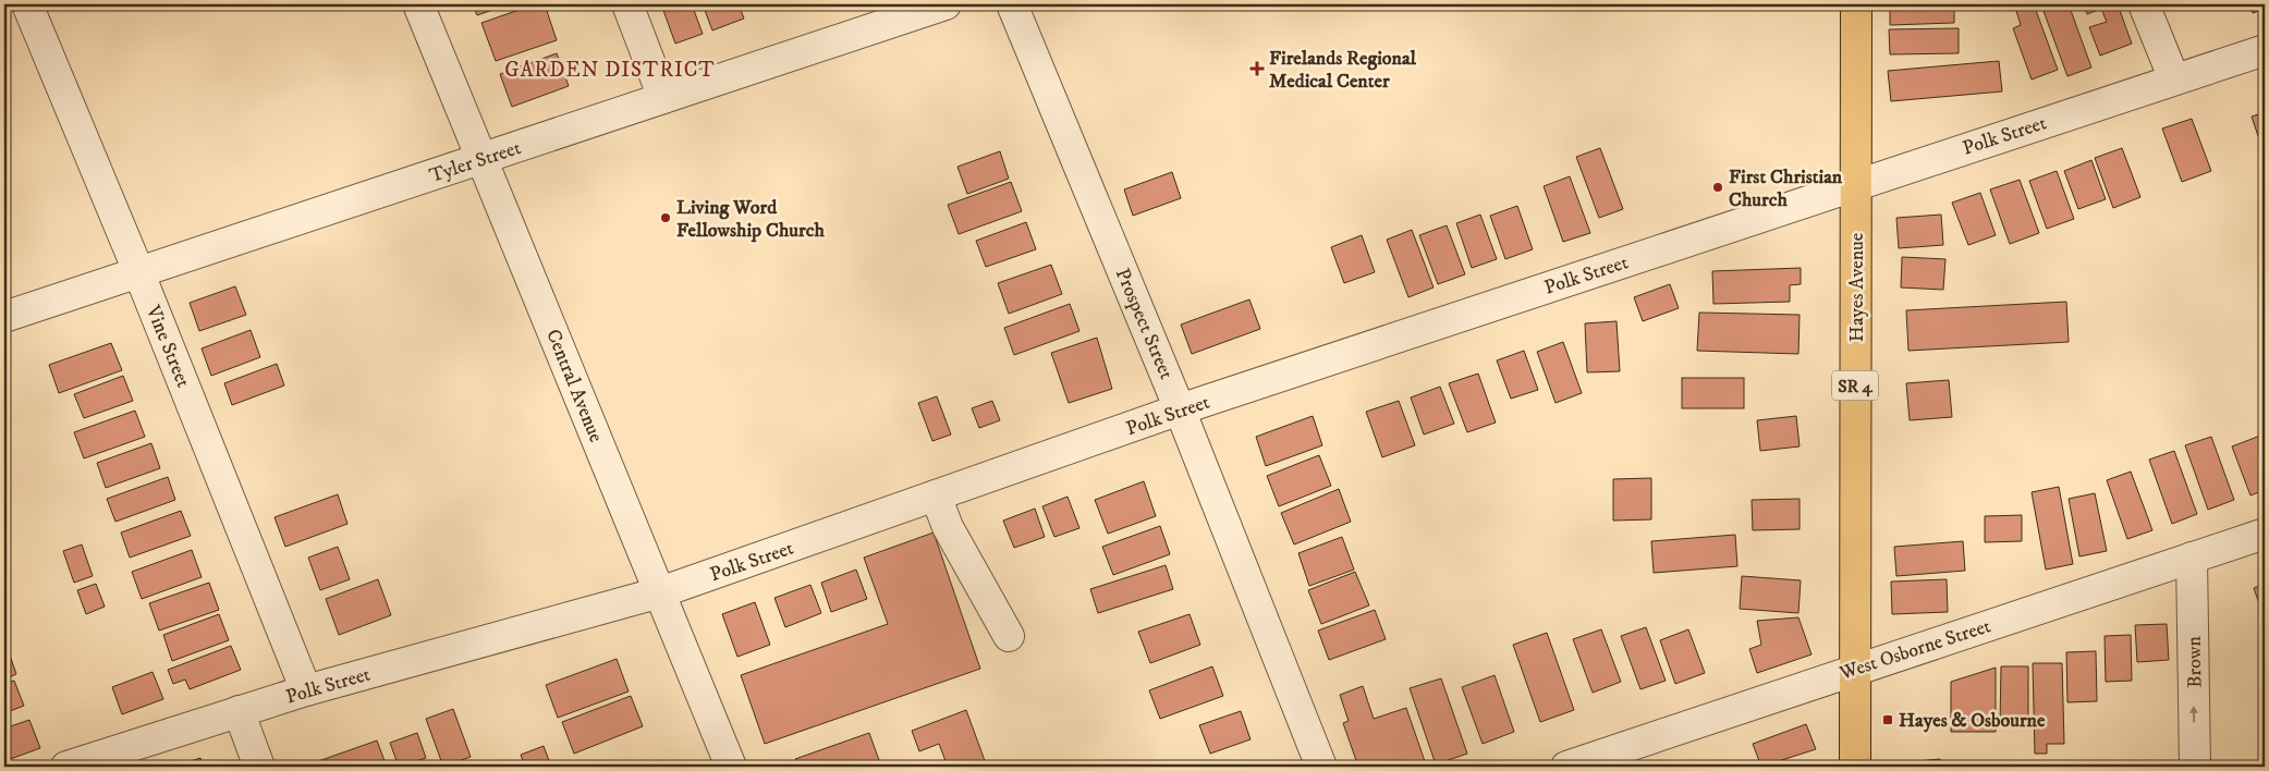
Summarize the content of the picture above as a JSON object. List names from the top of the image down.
{
  "streets": {
    "main road": ["Hayes Avenue", "SR 4"],
    "street": [
      "Polk Street",
      "Tyler Street",
      "Prospect Street",
      "Vine Street",
      "Central Avenue",
      "West Osborne Street",
      "Brown"
    ]
  },
  "crossings": [
    ["Polk Street", "Hayes Avenue"],
    ["Polk Street", "Prospect Street"],
    ["Polk Street", "Vine Street"],
    ["Polk Street", "Central Avenue"],
    ["Tyler Street", "Vine Street"],
    ["Tyler Street", "Central Avenue"],
    ["Hayes Avenue", "West Osborne Street"],
    ["West Osborne Street", "Brown"]
  ],
  "one_way": ["Brown"],
  "districts": ["GARDEN DISTRICT"],
  "places": {
    "health": ["Firelands Regional Medical Center"],
    "other": ["First Christian Church", "Living Word Fellowship Church"],
    "transit": ["Hayes & Osbourne"]
  }
}
